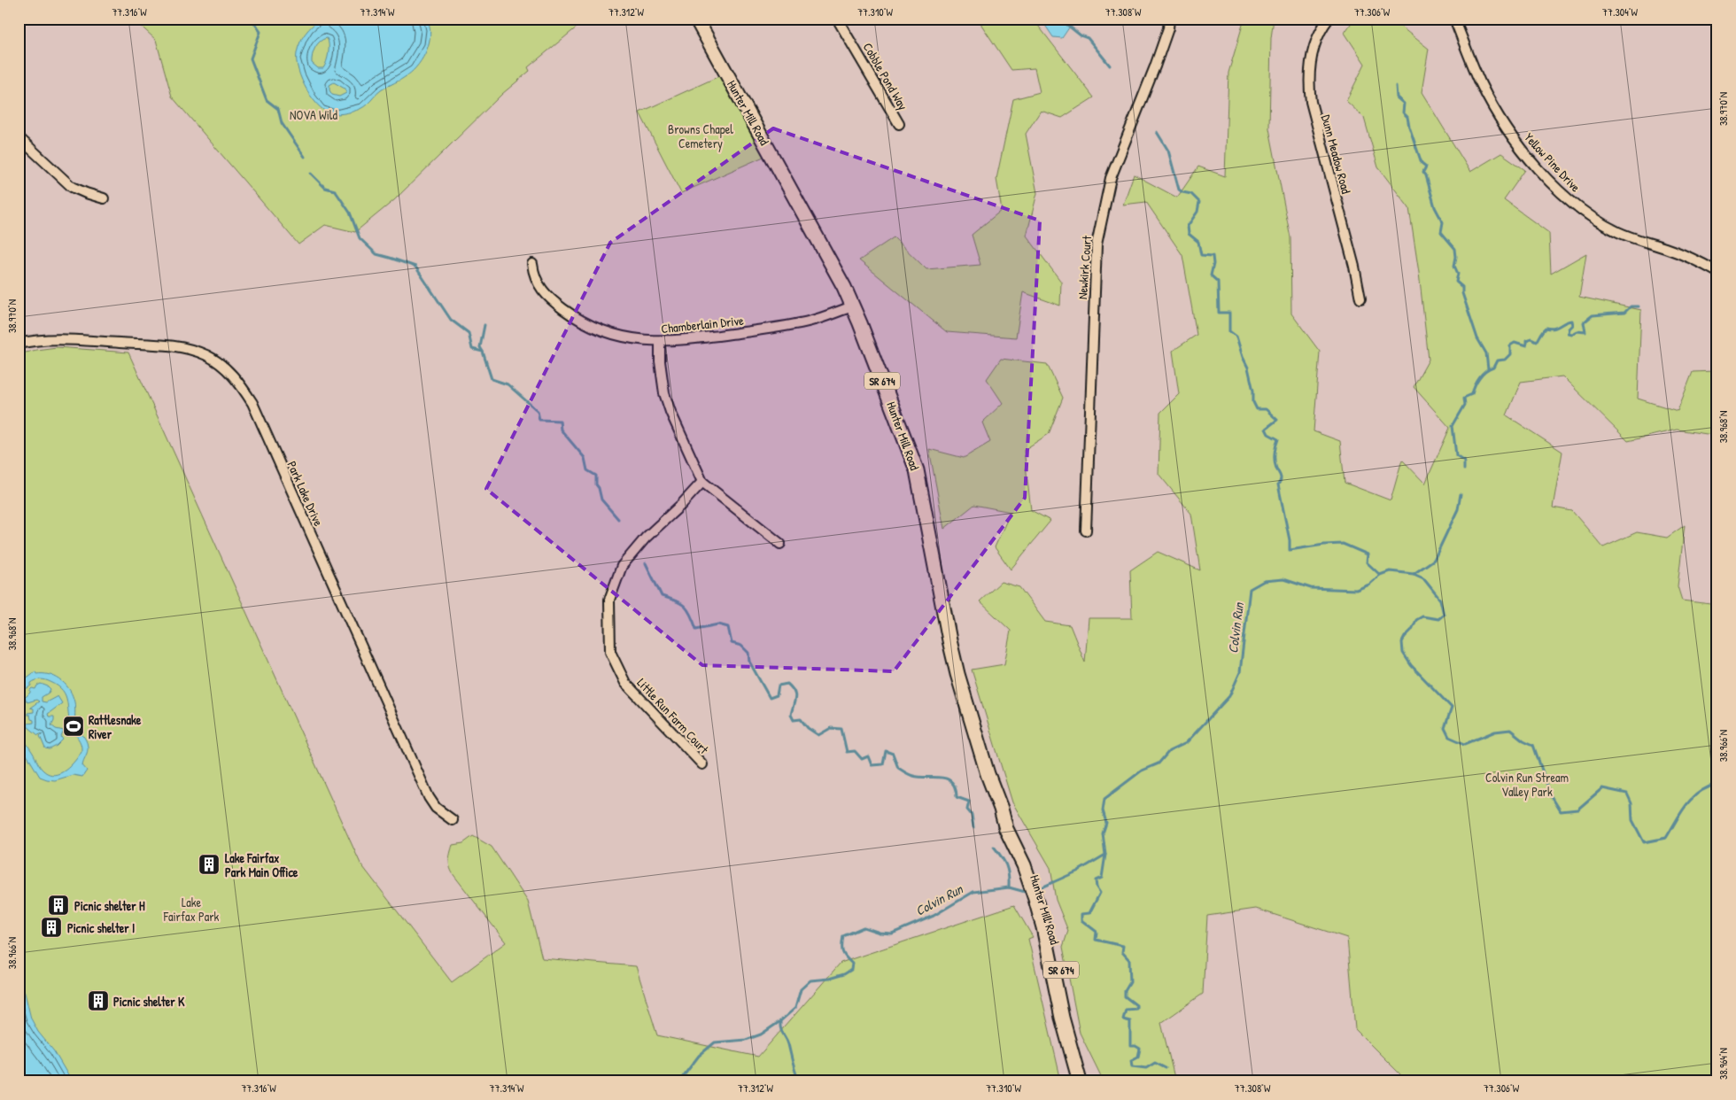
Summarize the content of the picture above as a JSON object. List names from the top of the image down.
{
  "streets": {
    "main road": ["Hunter Mill Road", "SR 674"],
    "street": [
      "Cobble Pond Way",
      "Dunn Meadow Road",
      "Yellow Pine Drive",
      "Newkirk Court",
      "Chamberlain Drive",
      "Park Lake Drive",
      "Little Run Farm Court"
    ]
  },
  "crossings": [
    ["Hunter Mill Road", "Chamberlain Drive"]
  ],
  "water": ["Colvin Run"],
  "parks": [
    "NOVA Wild",
    "Browns Chapel Cemetery",
    "Colvin Run Stream Valley Park",
    "Lake Fairfax Park"
  ],
  "places": {
    "sports": ["Rattlesnake River"],
    "building": [
      "Lake Fairfax Park Main Office",
      "Picnic shelter H",
      "Picnic shelter I",
      "Picnic shelter K"
    ]
  },
  "coordinates": [
    "77.316°W",
    "77.314°W",
    "77.312°W",
    "77.310°W",
    "77.308°W",
    "77.306°W",
    "77.304°W",
    "38.970°N",
    "38.968°N",
    "38.966°N",
    "38.964°N"
  ]
}
